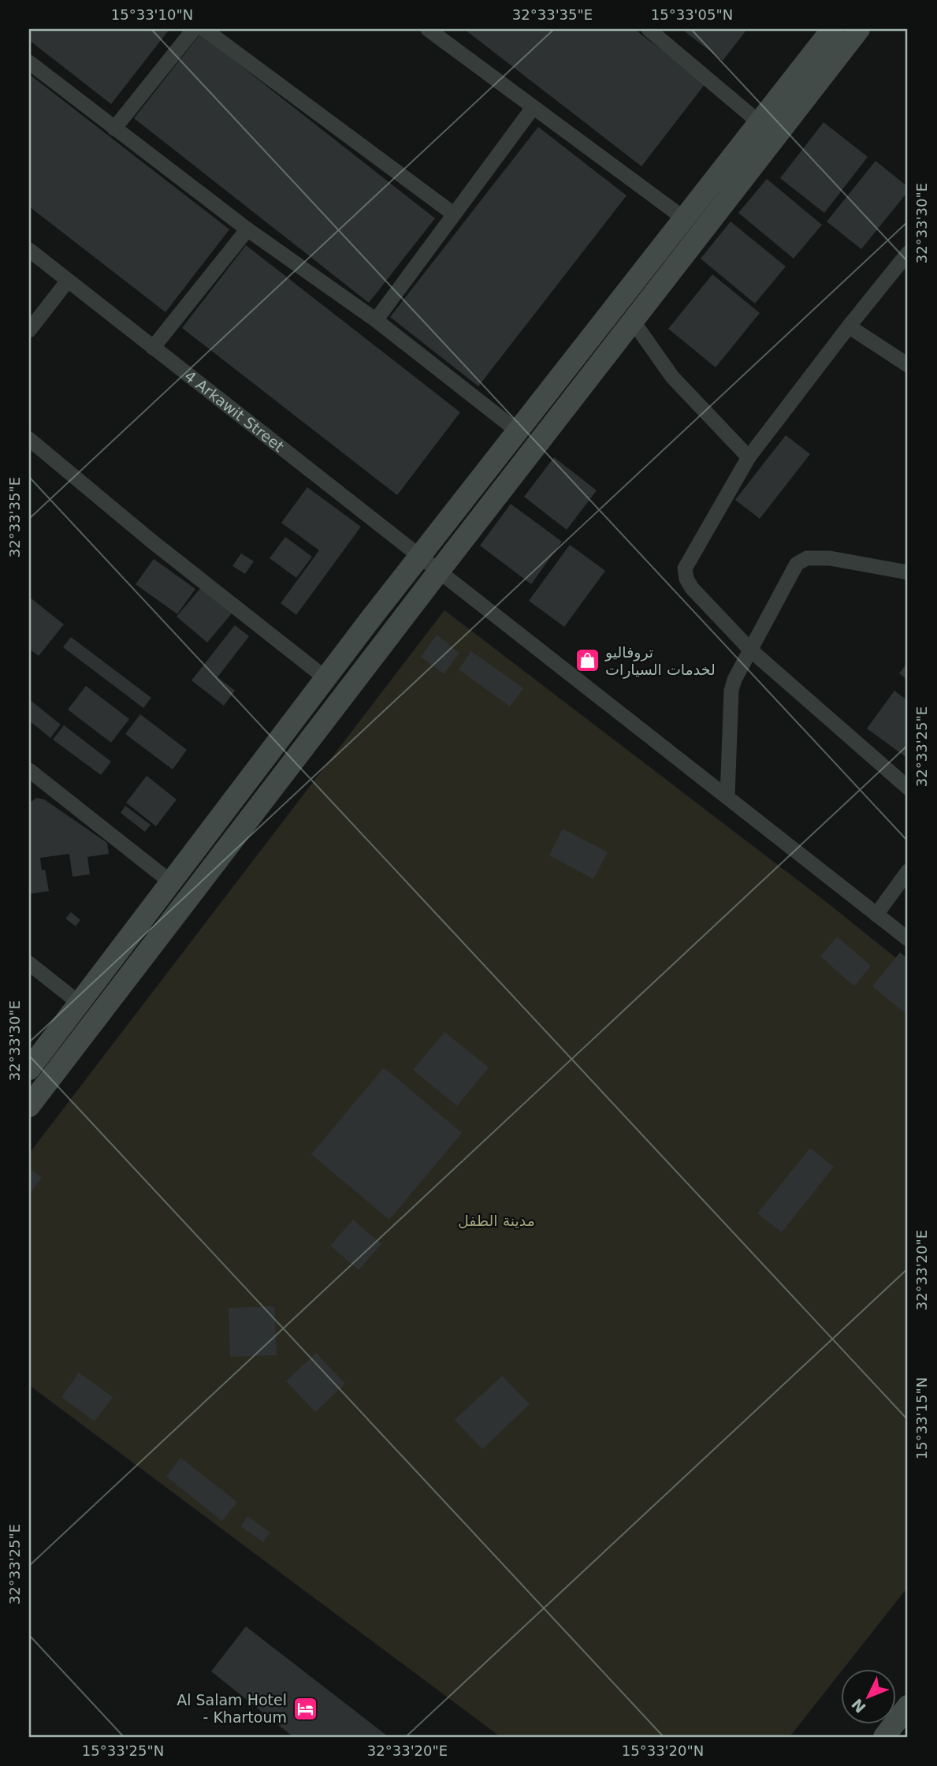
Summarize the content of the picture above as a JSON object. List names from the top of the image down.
{
  "streets": {
    "street": ["4 Arkawit Street"]
  },
  "parks": ["مدينة الطفل"],
  "places": {
    "shop": ["تروفاليو لخدمات السيارات"],
    "hotel": ["Al Salam Hotel - Khartoum"]
  },
  "north": "bottom left",
  "coordinates": [
    "15°33'10\"N",
    "32°33'35\"E",
    "15°33'05\"N",
    "32°33'30\"E",
    "32°33'25\"E",
    "32°33'20\"E",
    "15°33'15\"N",
    "15°33'25\"N",
    "15°33'20\"N"
  ]
}
